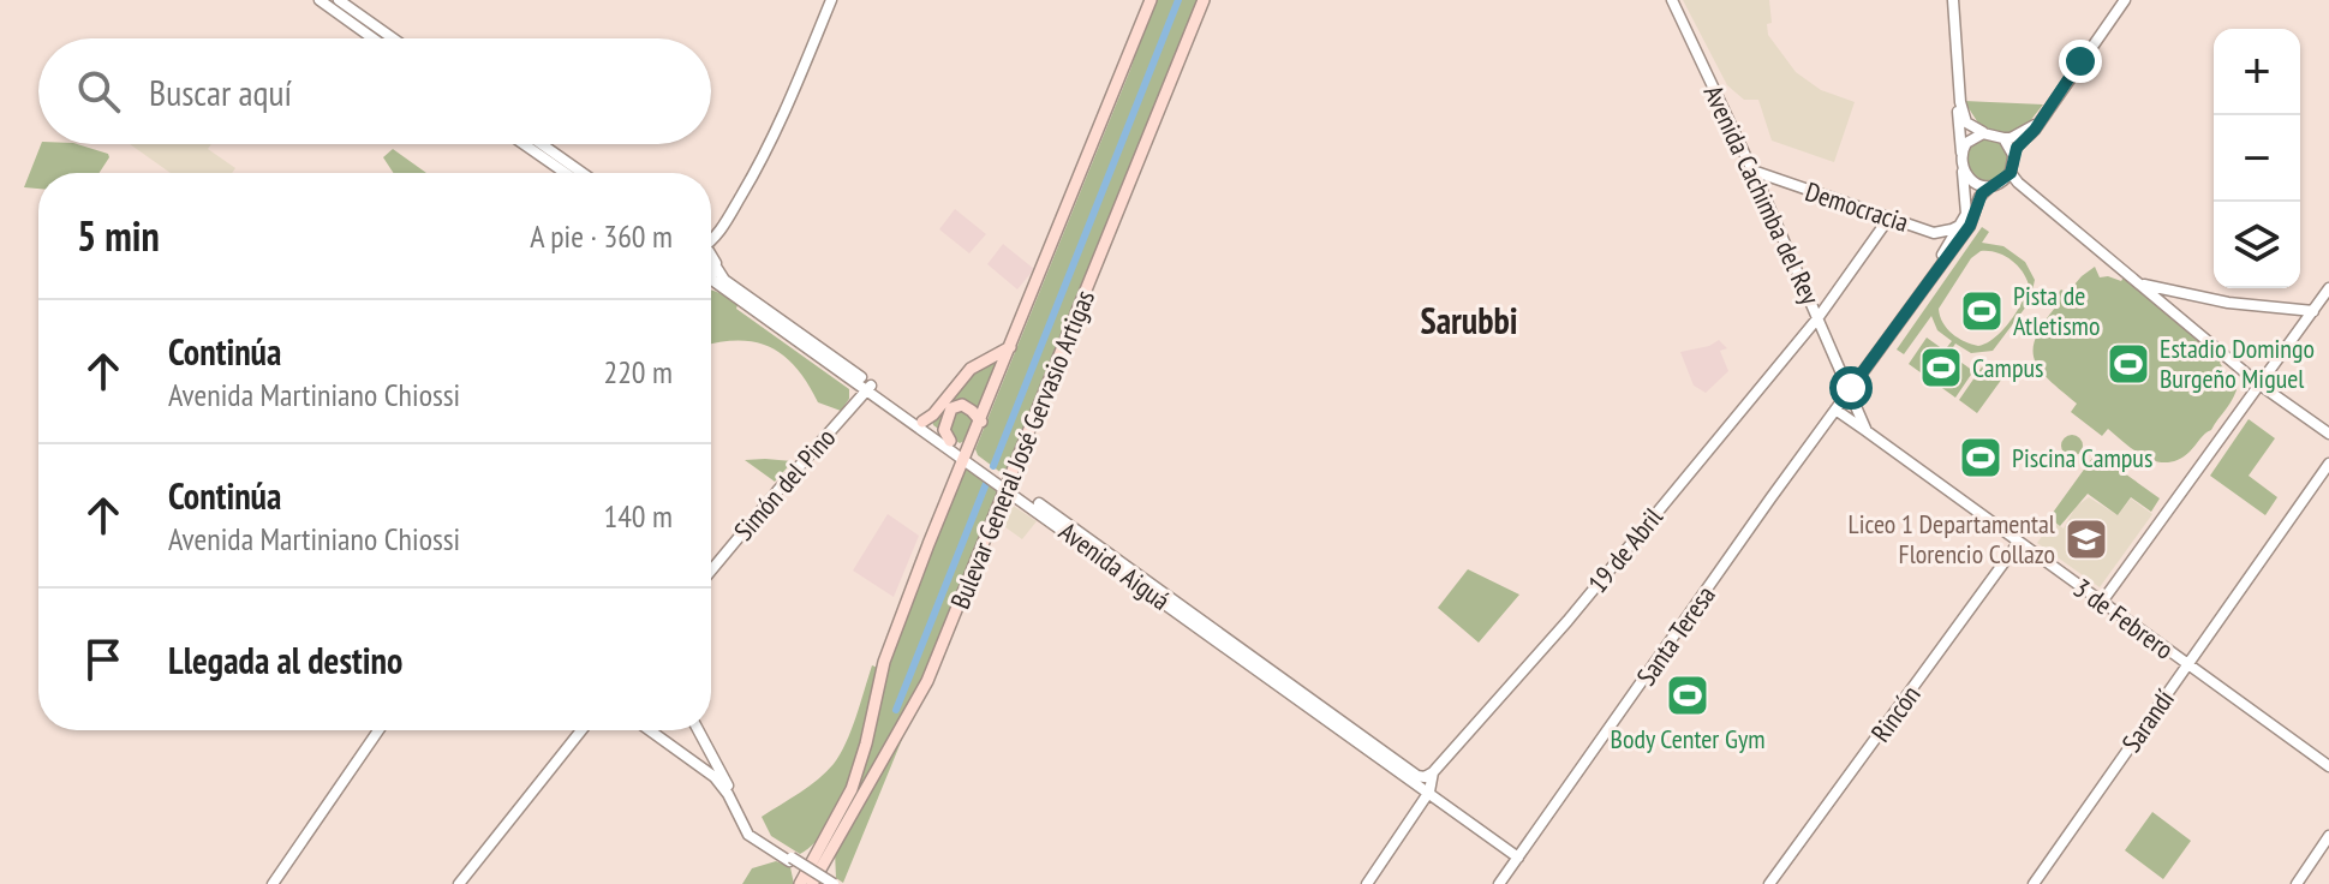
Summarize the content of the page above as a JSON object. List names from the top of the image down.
{
  "streets": {
    "main road": ["Bulevar General José Gervasio Artigas"],
    "street": [
      "Avenida Cachimba del Rey",
      "Democracia",
      "Simón del Pino",
      "19 de Abril",
      "Avenida Aiguá",
      "3 de Febrero",
      "Santa Teresa",
      "Rincón",
      "Sarandí"
    ]
  },
  "crossings": [
    ["Avenida Cachimba del Rey", "Democracia"],
    ["Avenida Cachimba del Rey", "19 de Abril"],
    ["Avenida Cachimba del Rey", "3 de Febrero"],
    ["Avenida Cachimba del Rey", "Santa Teresa"],
    ["Democracia", "19 de Abril"],
    ["Bulevar General José Gervasio Artigas", "Avenida Aiguá"],
    ["Simón del Pino", "Avenida Aiguá"],
    ["19 de Abril", "Avenida Aiguá"],
    ["Avenida Aiguá", "Santa Teresa"],
    ["3 de Febrero", "Santa Teresa"],
    ["3 de Febrero", "Rincón"],
    ["3 de Febrero", "Sarandí"]
  ],
  "districts": ["Sarubbi"],
  "places": {
    "sports": [
      "Pista de Atletismo",
      "Estadio Domingo Burgeño Miguel",
      "Campus",
      "Piscina Campus",
      "Body Center Gym"
    ],
    "school or university": ["Liceo 1 Departamental Florencio Collazo"]
  },
  "page": {
    "map_buttons": ["+", "−"],
    "search": "Buscar aquí",
    "heading": ["5 min", "A pie · 360 m"],
    "list": [
      ["Continúa", "Avenida Martiniano Chiossi", "220 m"],
      ["Continúa", "Avenida Martiniano Chiossi", "140 m"],
      "Llegada al destino"
    ]
  }
}
